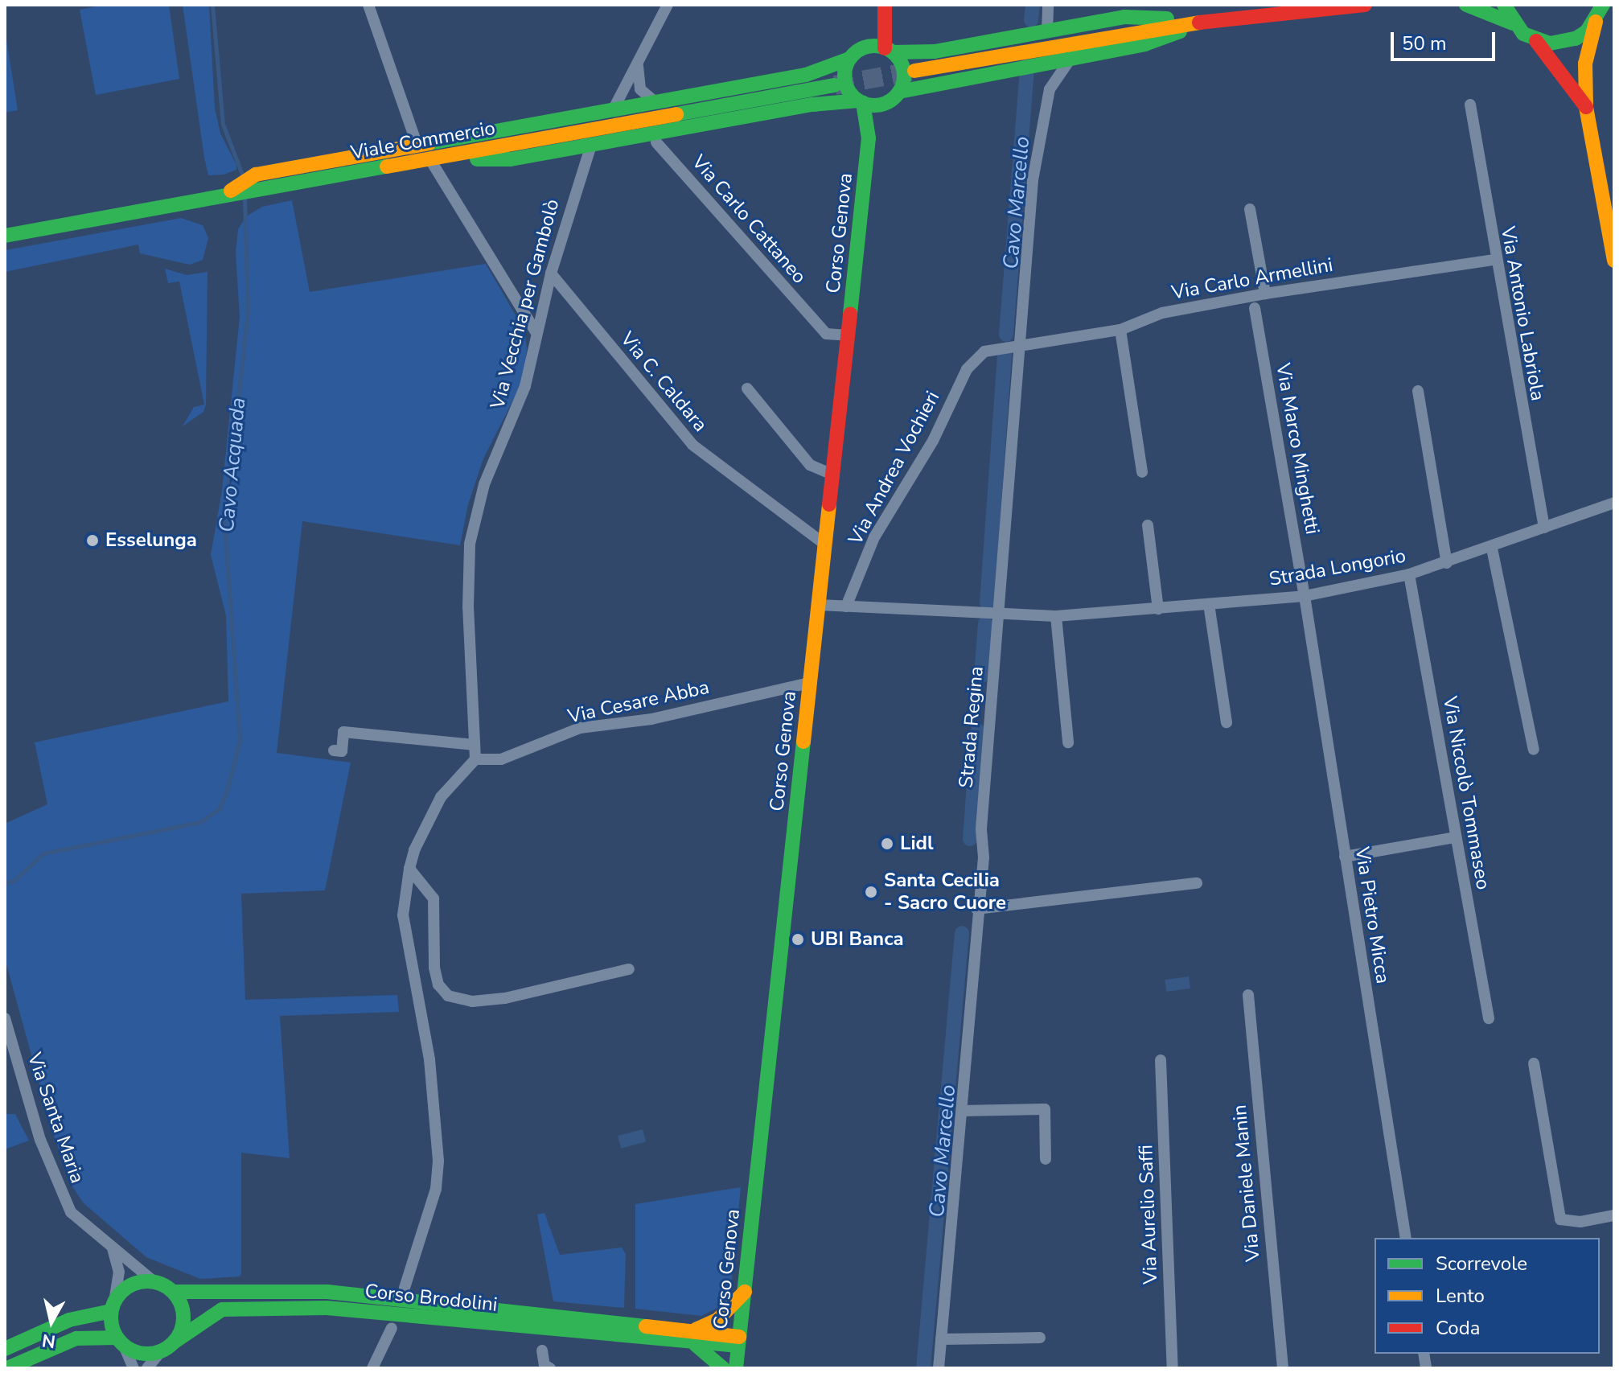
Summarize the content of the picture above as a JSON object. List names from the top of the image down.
{
  "streets": {
    "main road": ["Viale Commercio", "Corso Genova", "Corso Brodolini"],
    "street": [
      "Via Carlo Cattaneo",
      "Via Carlo Armellini",
      "Via Vecchia per Gambolò",
      "Via Antonio Labriola",
      "Via C. Caldara",
      "Via Marco Minghetti",
      "Via Andrea Vochieri",
      "Strada Longorio",
      "Via Cesare Abba",
      "Strada Regina",
      "Via Niccolò Tommaseo",
      "Via Pietro Micca",
      "Via Santa Maria",
      "Via Daniele Manin",
      "Via Aurelio Saffi"
    ]
  },
  "crossings": [
    ["Via Carlo Cattaneo", "Corso Genova"],
    ["Corso Genova", "Via C. Caldara"],
    ["Corso Genova", "Strada Longorio"],
    ["Corso Genova", "Via Cesare Abba"],
    ["Corso Genova", "Corso Brodolini"],
    ["Via Carlo Armellini", "Via Antonio Labriola"],
    ["Via Carlo Armellini", "Via Andrea Vochieri"],
    ["Via Carlo Armellini", "Strada Regina"],
    ["Via Vecchia per Gambolò", "Via C. Caldara"],
    ["Via Vecchia per Gambolò", "Via Cesare Abba"],
    ["Via Antonio Labriola", "Strada Longorio"],
    ["Via Marco Minghetti", "Strada Longorio"],
    ["Via Marco Minghetti", "Via Pietro Micca"],
    ["Via Andrea Vochieri", "Strada Longorio"],
    ["Via Andrea Vochieri", "Strada Regina"],
    ["Strada Longorio", "Strada Regina"],
    ["Strada Longorio", "Via Niccolò Tommaseo"],
    ["Strada Longorio", "Via Pietro Micca"],
    ["Via Santa Maria", "Corso Brodolini"]
  ],
  "water": ["Cavo Marcello", "Cavo Acquada"],
  "places": [
    "Esselunga",
    "Lidl",
    "Santa Cecilia - Sacro Cuore",
    "UBI Banca"
  ],
  "legend": ["Scorrevole", "Lento", "Coda"],
  "scale_bar": "50 m",
  "north": "bottom"
}
